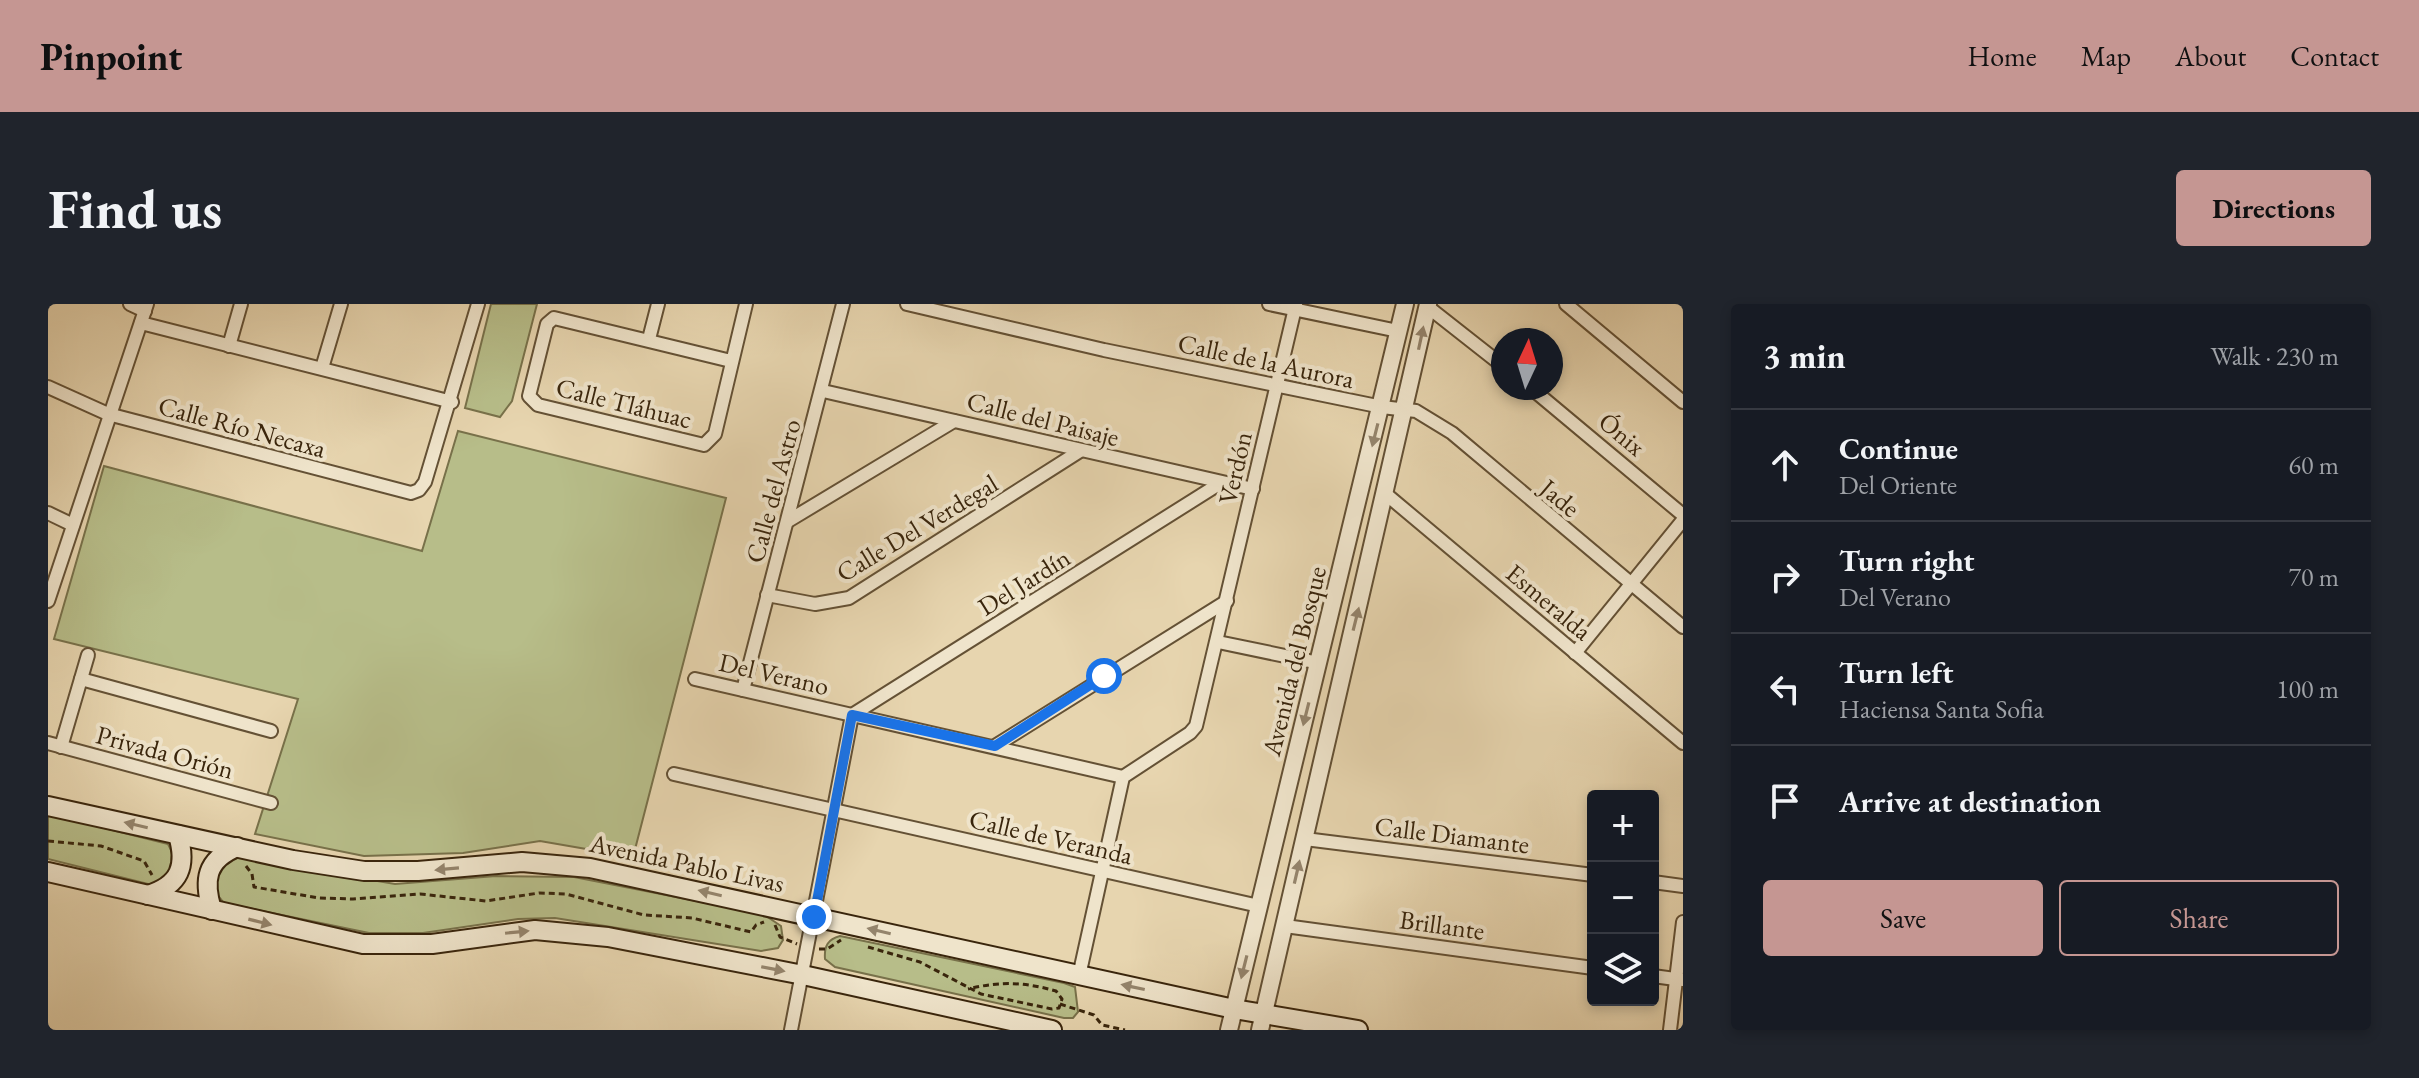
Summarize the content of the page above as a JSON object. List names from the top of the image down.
{
  "streets": {
    "main road": ["Avenida Pablo Livas"],
    "street": [
      "Calle de la Aurora",
      "Calle Tláhuac",
      "Calle del Paisaje",
      "Calle Río Necaxa",
      "Ónix",
      "Verdón",
      "Calle del Astro",
      "Jade",
      "Calle Del Verdegal",
      "Del Jardín",
      "Esmeralda",
      "Avenida del Bosque",
      "Del Verano",
      "Privada Orión",
      "Calle Diamante",
      "Calle de Veranda",
      "Brillante"
    ]
  },
  "crossings": [
    ["Calle de la Aurora", "Verdón"],
    ["Calle de la Aurora", "Jade"],
    ["Calle de la Aurora", "Avenida del Bosque"],
    ["Calle del Paisaje", "Verdón"],
    ["Calle del Paisaje", "Calle del Astro"],
    ["Calle del Paisaje", "Calle Del Verdegal"],
    ["Calle del Paisaje", "Del Jardín"],
    ["Verdón", "Del Verano"],
    ["Calle del Astro", "Calle Del Verdegal"],
    ["Calle del Astro", "Del Verano"],
    ["Jade", "Avenida del Bosque"],
    ["Del Jardín", "Del Verano"],
    ["Esmeralda", "Avenida del Bosque"],
    ["Avenida del Bosque", "Calle Diamante"],
    ["Avenida del Bosque", "Calle de Veranda"],
    ["Avenida del Bosque", "Avenida Pablo Livas"],
    ["Avenida del Bosque", "Brillante"]
  ],
  "north": "top",
  "page": {
    "header": "Pinpoint",
    "nav": [
      "Home",
      "Map",
      "About",
      "Contact"
    ],
    "buttons": [
      "Directions",
      ["Save", "Share"]
    ],
    "title": "Find us",
    "heading": ["3 min", "Walk · 230 m"],
    "list": [
      ["Continue", "Del Oriente", "60 m"],
      ["Turn right", "Del Verano", "70 m"],
      ["Turn left", "Haciensa Santa Sofia", "100 m"],
      "Arrive at destination"
    ],
    "map_buttons": ["+", "−"]
  }
}
